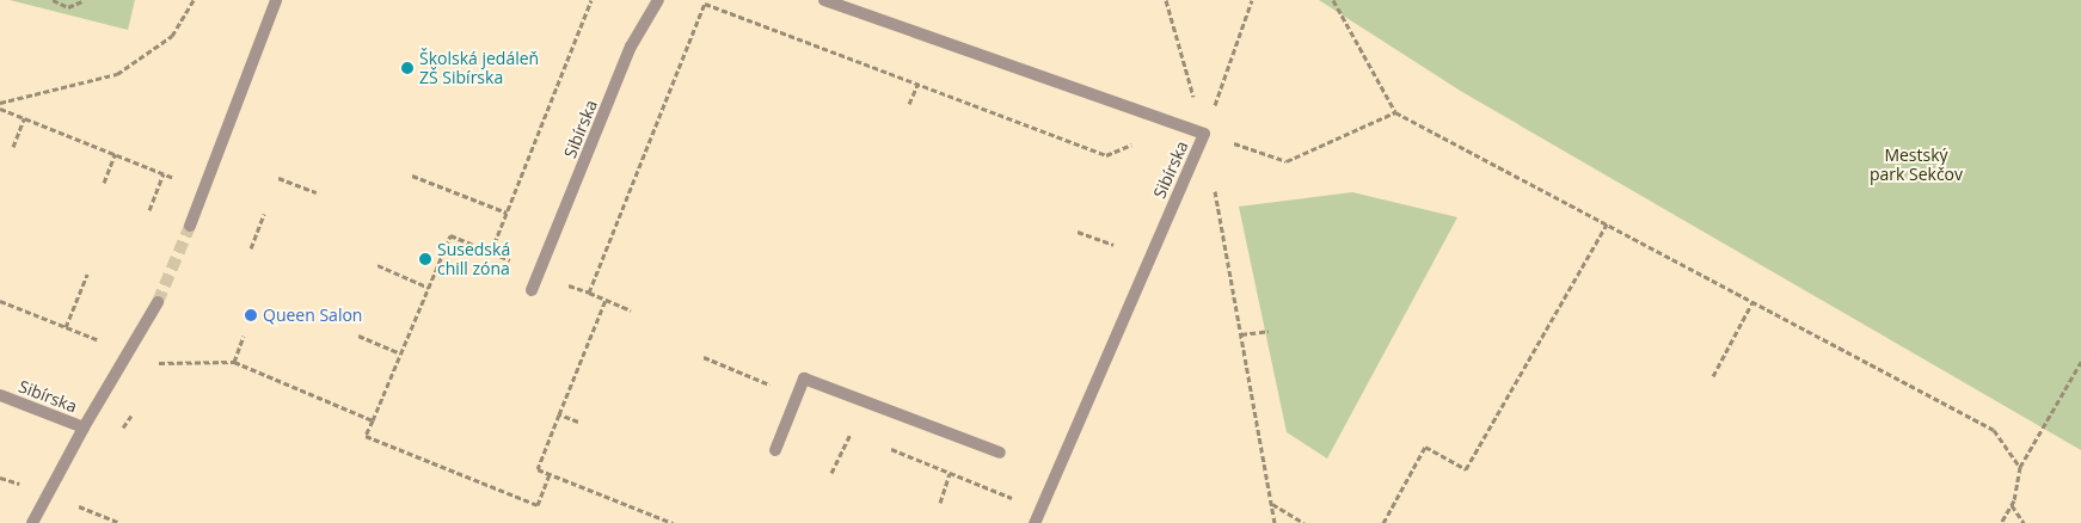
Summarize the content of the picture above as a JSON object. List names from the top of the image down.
{
  "streets": {
    "street": ["Sibírska"]
  },
  "parks": ["Mestský park Sekčov"],
  "places": ["Školská jedáleň ZŠ Sibírska", "Susedská chill zóna", "Queen Salon"]
}
